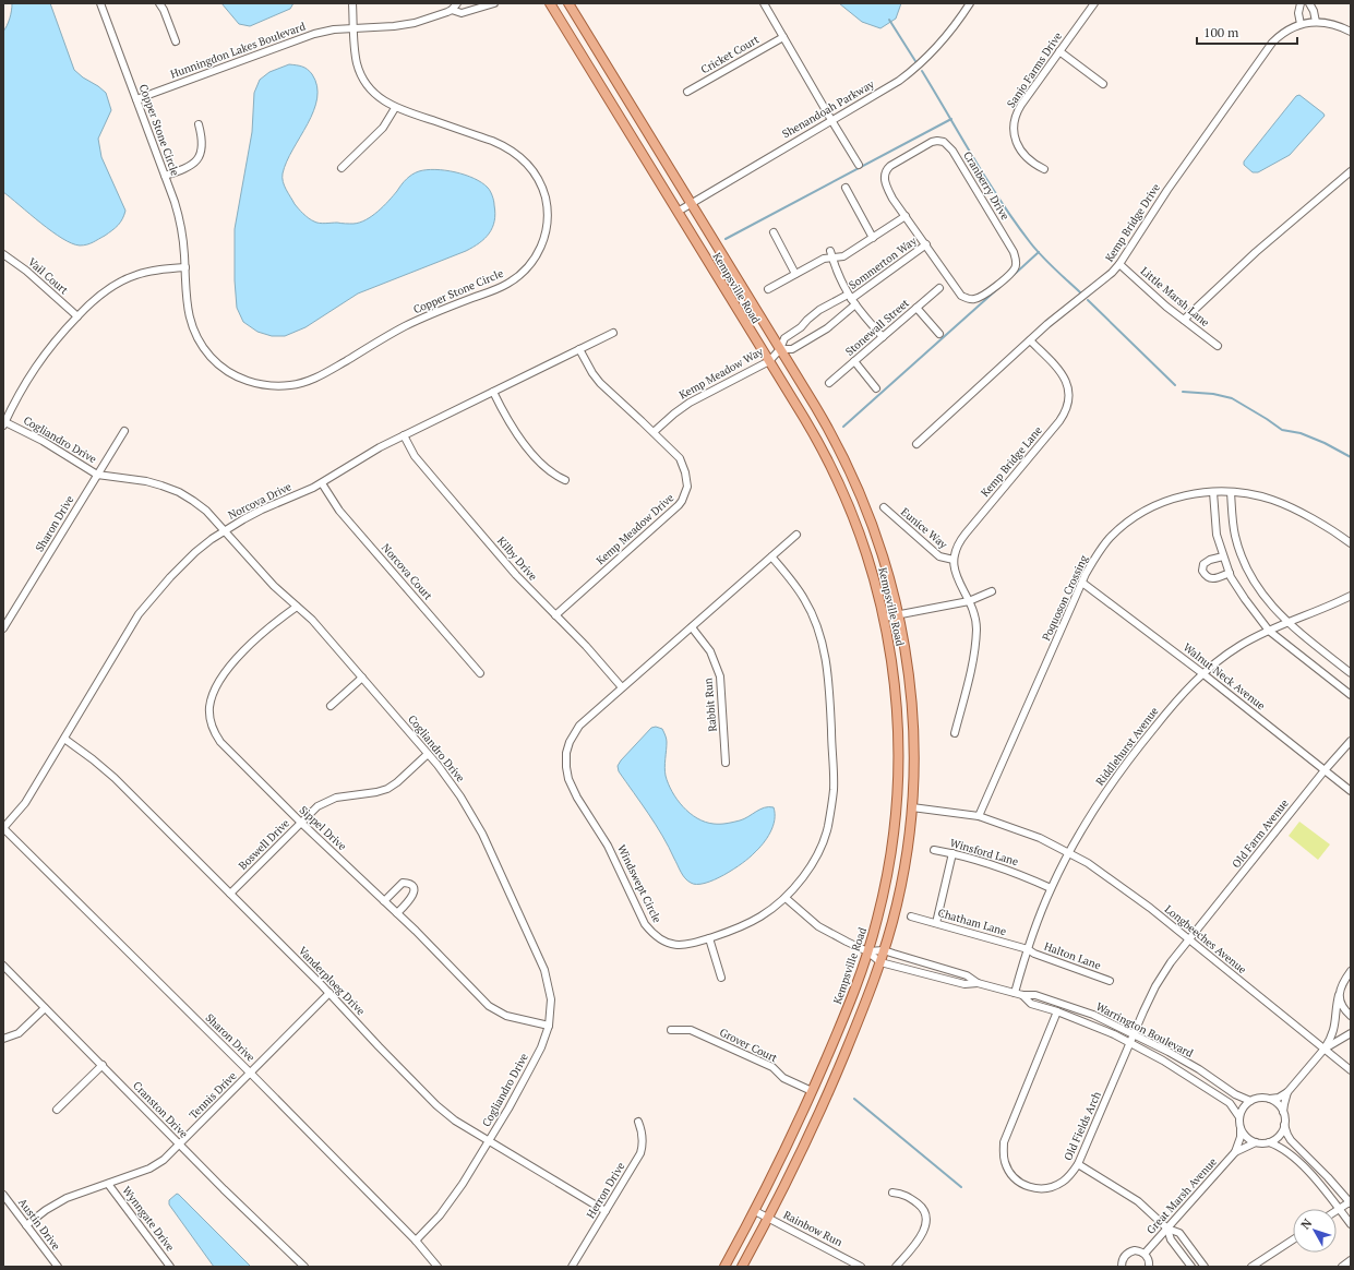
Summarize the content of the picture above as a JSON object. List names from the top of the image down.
{
  "streets": {
    "main road": ["Kempsville Road"],
    "street": [
      "Hunningdon Lakes Boulevard",
      "Cricket Court",
      "Sanjo Farms Drive",
      "Shenandoah Parkway",
      "Copper Stone Circle",
      "Cranberry Drive",
      "Kemp Bridge Drive",
      "Sommerton Way",
      "Vail Court",
      "Little Marsh Lane",
      "Stonewall Street",
      "Kemp Meadow Way",
      "Cogliandro Drive",
      "Kemp Bridge Lane",
      "Norcova Drive",
      "Sharon Drive",
      "Eunice Way",
      "Kemp Meadow Drive",
      "Kilby Drive",
      "Norcova Court",
      "Poquoson Crossing",
      "Walnut Neck Avenue",
      "Rabbit Run",
      "Riddlehurst Avenue",
      "Sippel Drive",
      "Old Farm Avenue",
      "Boswell Drive",
      "Winsford Lane",
      "Windswept Circle",
      "Chatham Lane",
      "Longbeeches Avenue",
      "Halton Lane",
      "Vanderploeg Drive",
      "Warrington Boulevard",
      "Grover Court",
      "Tennis Drive",
      "Cranston Drive",
      "Old Fields Arch",
      "Herron Drive",
      "Great Marsh Avenue",
      "Wynngate Drive",
      "Austin Drive",
      "Rainbow Run"
    ]
  },
  "crossings": [
    ["Hunningdon Lakes Boulevard", "Copper Stone Circle"],
    ["Shenandoah Parkway", "Kempsville Road"],
    ["Cranberry Drive", "Sommerton Way"],
    ["Kemp Bridge Drive", "Little Marsh Lane"],
    ["Kemp Bridge Drive", "Kemp Bridge Lane"],
    ["Sommerton Way", "Kempsville Road"],
    ["Sommerton Way", "Kemp Meadow Way"],
    ["Kempsville Road", "Kemp Meadow Way"],
    ["Kempsville Road", "Longbeeches Avenue"],
    ["Kempsville Road", "Warrington Boulevard"],
    ["Kempsville Road", "Grover Court"],
    ["Kempsville Road", "Rainbow Run"],
    ["Kemp Meadow Way", "Kemp Meadow Drive"],
    ["Cogliandro Drive", "Norcova Drive"],
    ["Cogliandro Drive", "Sharon Drive"],
    ["Cogliandro Drive", "Sippel Drive"],
    ["Cogliandro Drive", "Boswell Drive"],
    ["Cogliandro Drive", "Vanderploeg Drive"],
    ["Kemp Bridge Lane", "Eunice Way"],
    ["Norcova Drive", "Sharon Drive"],
    ["Norcova Drive", "Kemp Meadow Drive"],
    ["Norcova Drive", "Kilby Drive"],
    ["Norcova Drive", "Norcova Court"],
    ["Norcova Drive", "Vanderploeg Drive"],
    ["Sharon Drive", "Tennis Drive"],
    ["Kemp Meadow Drive", "Kilby Drive"],
    ["Kilby Drive", "Windswept Circle"],
    ["Poquoson Crossing", "Walnut Neck Avenue"],
    ["Poquoson Crossing", "Longbeeches Avenue"],
    ["Walnut Neck Avenue", "Riddlehurst Avenue"],
    ["Walnut Neck Avenue", "Old Farm Avenue"],
    ["Rabbit Run", "Windswept Circle"],
    ["Riddlehurst Avenue", "Winsford Lane"],
    ["Riddlehurst Avenue", "Chatham Lane"],
    ["Riddlehurst Avenue", "Longbeeches Avenue"],
    ["Riddlehurst Avenue", "Halton Lane"],
    ["Riddlehurst Avenue", "Warrington Boulevard"],
    ["Sippel Drive", "Boswell Drive"],
    ["Old Farm Avenue", "Longbeeches Avenue"],
    ["Old Farm Avenue", "Old Fields Arch"],
    ["Boswell Drive", "Vanderploeg Drive"],
    ["Chatham Lane", "Halton Lane"],
    ["Longbeeches Avenue", "Old Fields Arch"],
    ["Vanderploeg Drive", "Tennis Drive"],
    ["Vanderploeg Drive", "Herron Drive"],
    ["Warrington Boulevard", "Old Fields Arch"],
    ["Warrington Boulevard", "Great Marsh Avenue"],
    ["Tennis Drive", "Cranston Drive"],
    ["Tennis Drive", "Wynngate Drive"],
    ["Tennis Drive", "Austin Drive"]
  ],
  "scale_bar": "100 m",
  "north": "top left"
}
